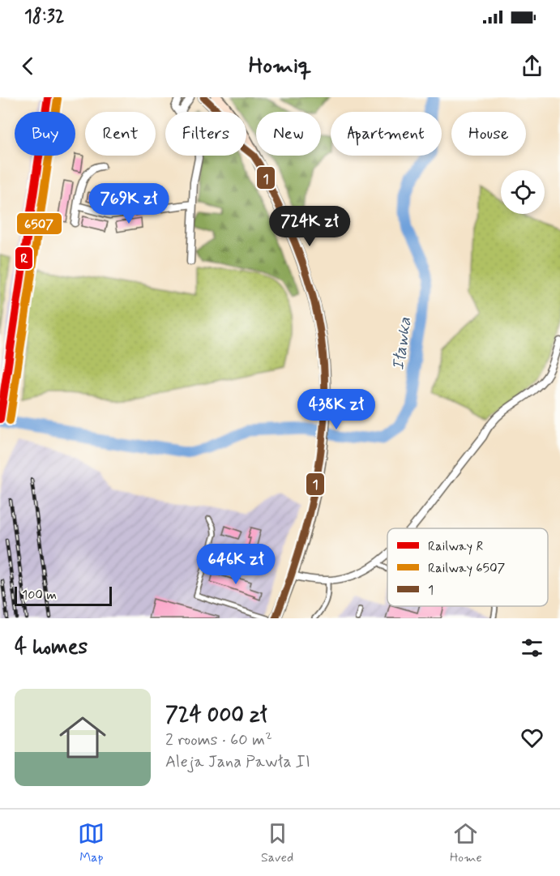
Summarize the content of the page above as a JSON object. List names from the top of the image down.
{
  "water": ["Iławka"],
  "lines": ["rail line R", "transit line 1", "rail line 6507"],
  "legend": ["Railway R", "Railway 6507", "1"],
  "scale_bar": "100 m",
  "page": {
    "status": "18:32",
    "header": "Homiq",
    "chip": [
      "Buy",
      "Rent",
      "Filters",
      "New",
      "Apartment",
      "House"
    ],
    "price": [
      "769K zł",
      "724K zł",
      "438K zł",
      "646K zł"
    ],
    "scale": "100 m",
    "heading": "4 homes",
    "list": [
      {
        "name": "724 000 zł",
        "note": "2 rooms · 60 m² · Aleja Jana Pawła II"
      }
    ],
    "tabs": ["Map", "Saved", "Home"]
  }
}
